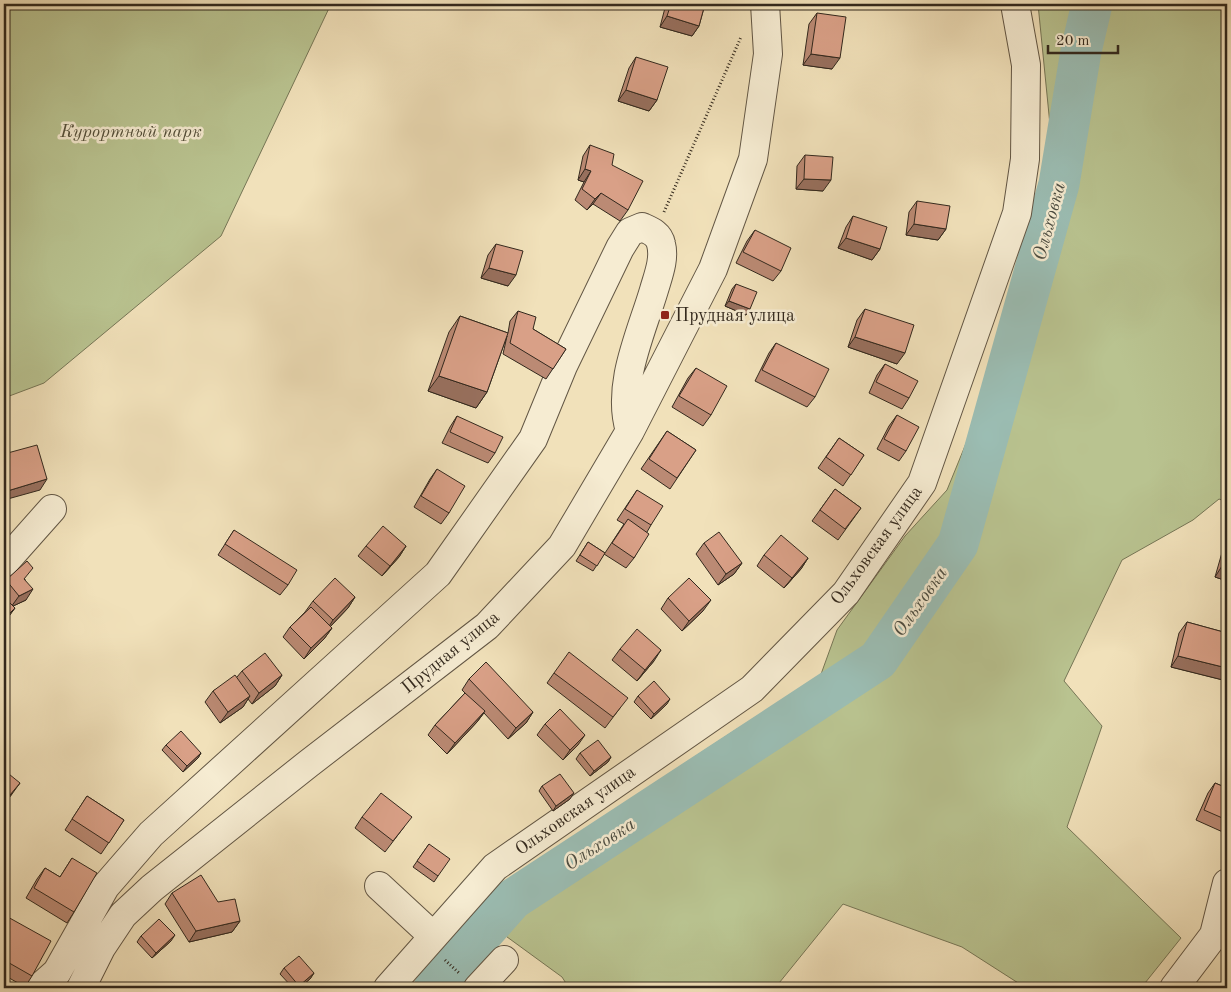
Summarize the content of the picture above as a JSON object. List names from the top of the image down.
{
  "streets": {
    "street": ["Ольховская улица", "Прудная улица"]
  },
  "water": ["Ольховка"],
  "parks": ["Курортный парк"],
  "places": {
    "transit": ["Прудная улица"]
  },
  "scale_bar": "20 m"
}
